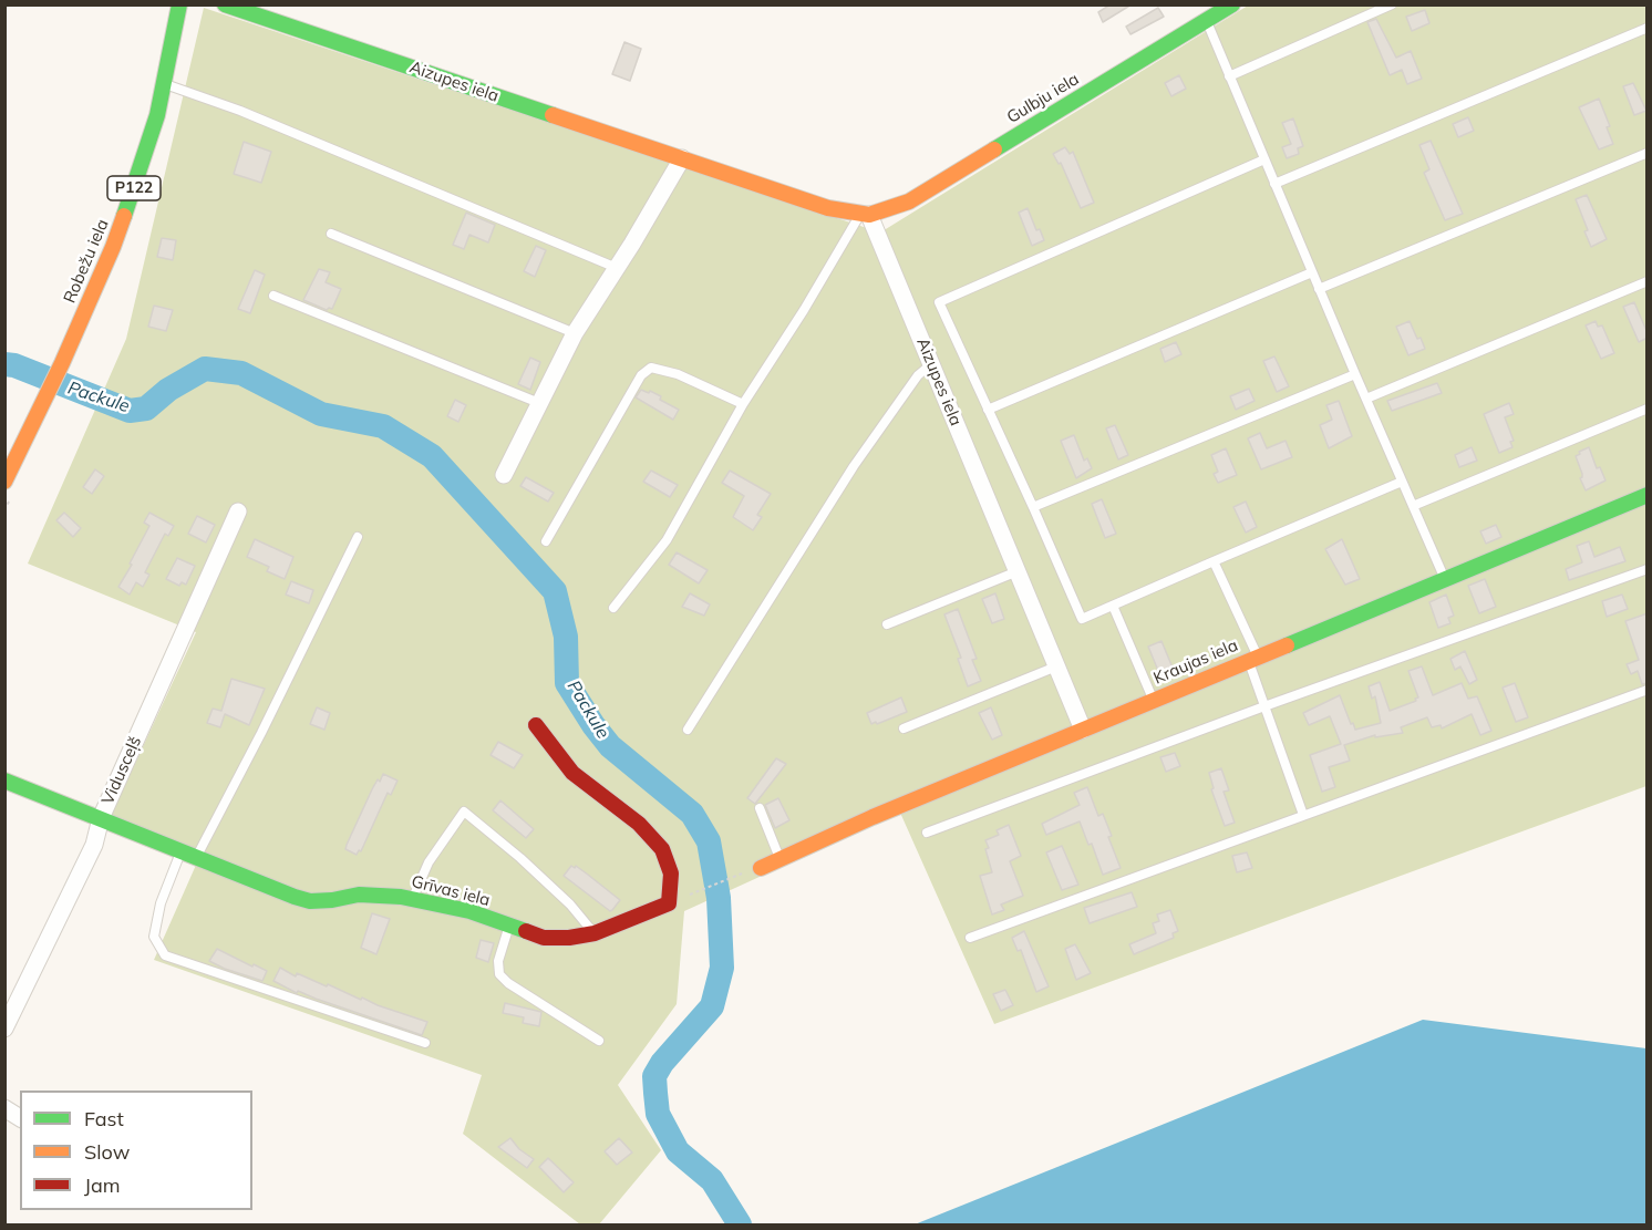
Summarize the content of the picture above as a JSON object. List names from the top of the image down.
{
  "streets": {
    "street": [
      "Aizupes iela",
      "Gulbju iela",
      "P122",
      "Robežu iela",
      "Kraujas iela",
      "Vidusceļš",
      "Grīvas iela"
    ]
  },
  "crossings": [
    ["Aizupes iela", "Gulbju iela"],
    ["Aizupes iela", "Kraujas iela"],
    ["Vidusceļš", "Grīvas iela"]
  ],
  "water": ["Packule"],
  "legend": ["Fast", "Slow", "Jam"]
}
